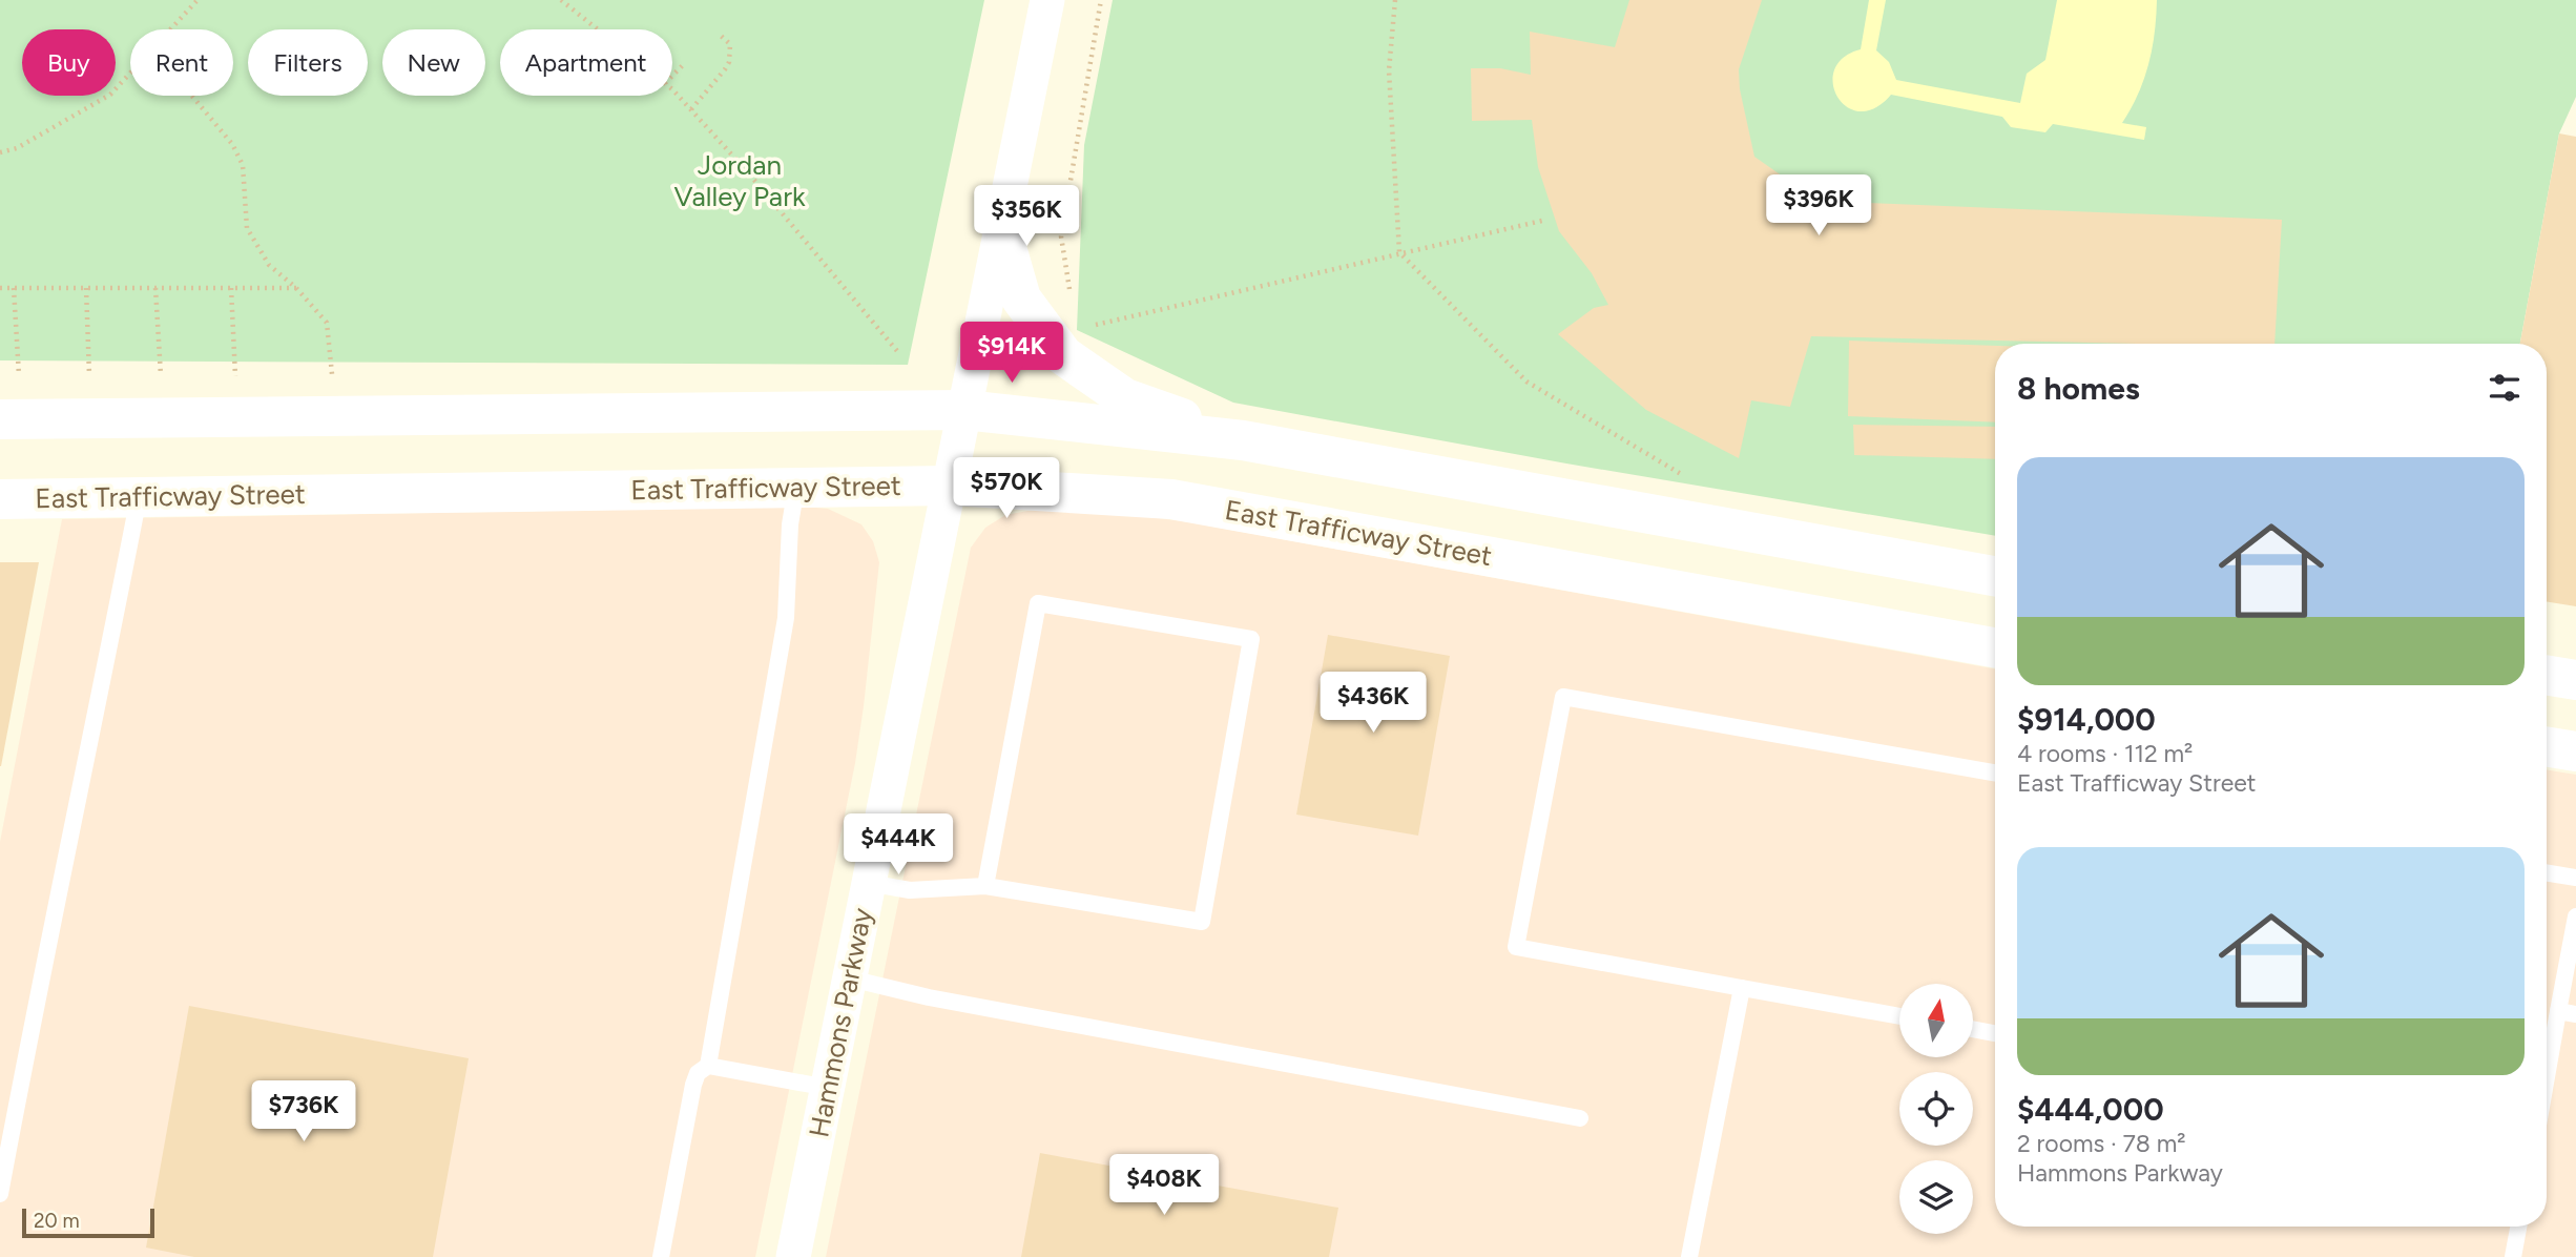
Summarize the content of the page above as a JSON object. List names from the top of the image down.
{
  "streets": {
    "main road": ["East Trafficway Street"],
    "street": ["Hammons Parkway"]
  },
  "crossings": [
    ["East Trafficway Street", "Hammons Parkway"]
  ],
  "parks": ["Jordan Valley Park"],
  "scale_bar": "20 m",
  "north": "top",
  "page": {
    "chip": [
      "Buy",
      "Rent",
      "Filters",
      "New",
      "Apartment"
    ],
    "price": [
      "$396K",
      "$356K",
      "$914K",
      "$570K",
      "$436K",
      "$444K",
      "$736K",
      "$408K"
    ],
    "heading": "8 homes",
    "list": [
      {
        "name": "$914,000",
        "note": "4 rooms · 112 m² · East Trafficway Street"
      },
      {
        "name": "$444,000",
        "note": "2 rooms · 78 m² · Hammons Parkway"
      }
    ],
    "scale": "20 m"
  }
}
